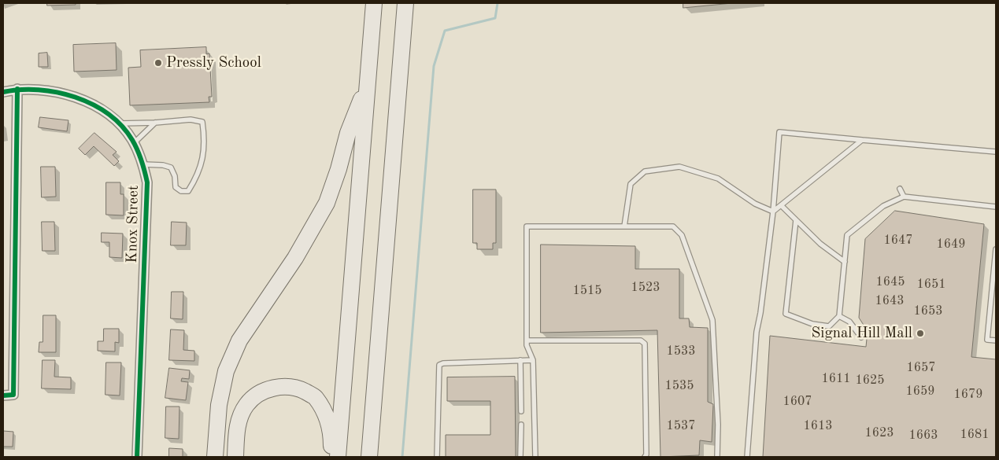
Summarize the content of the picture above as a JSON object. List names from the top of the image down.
{
  "streets": {
    "street": ["Knox Street"]
  },
  "places": ["Pressly School", "Signal Hill Mall"],
  "house_numbers": [
    "1647",
    "1649",
    "1645",
    "1651",
    "1523",
    "1515",
    "1643",
    "1653",
    "1533",
    "1657",
    "1611",
    "1625",
    "1535",
    "1659",
    "1679",
    "1607",
    "1537",
    "1613",
    "1623",
    "1681",
    "1663"
  ]
}
